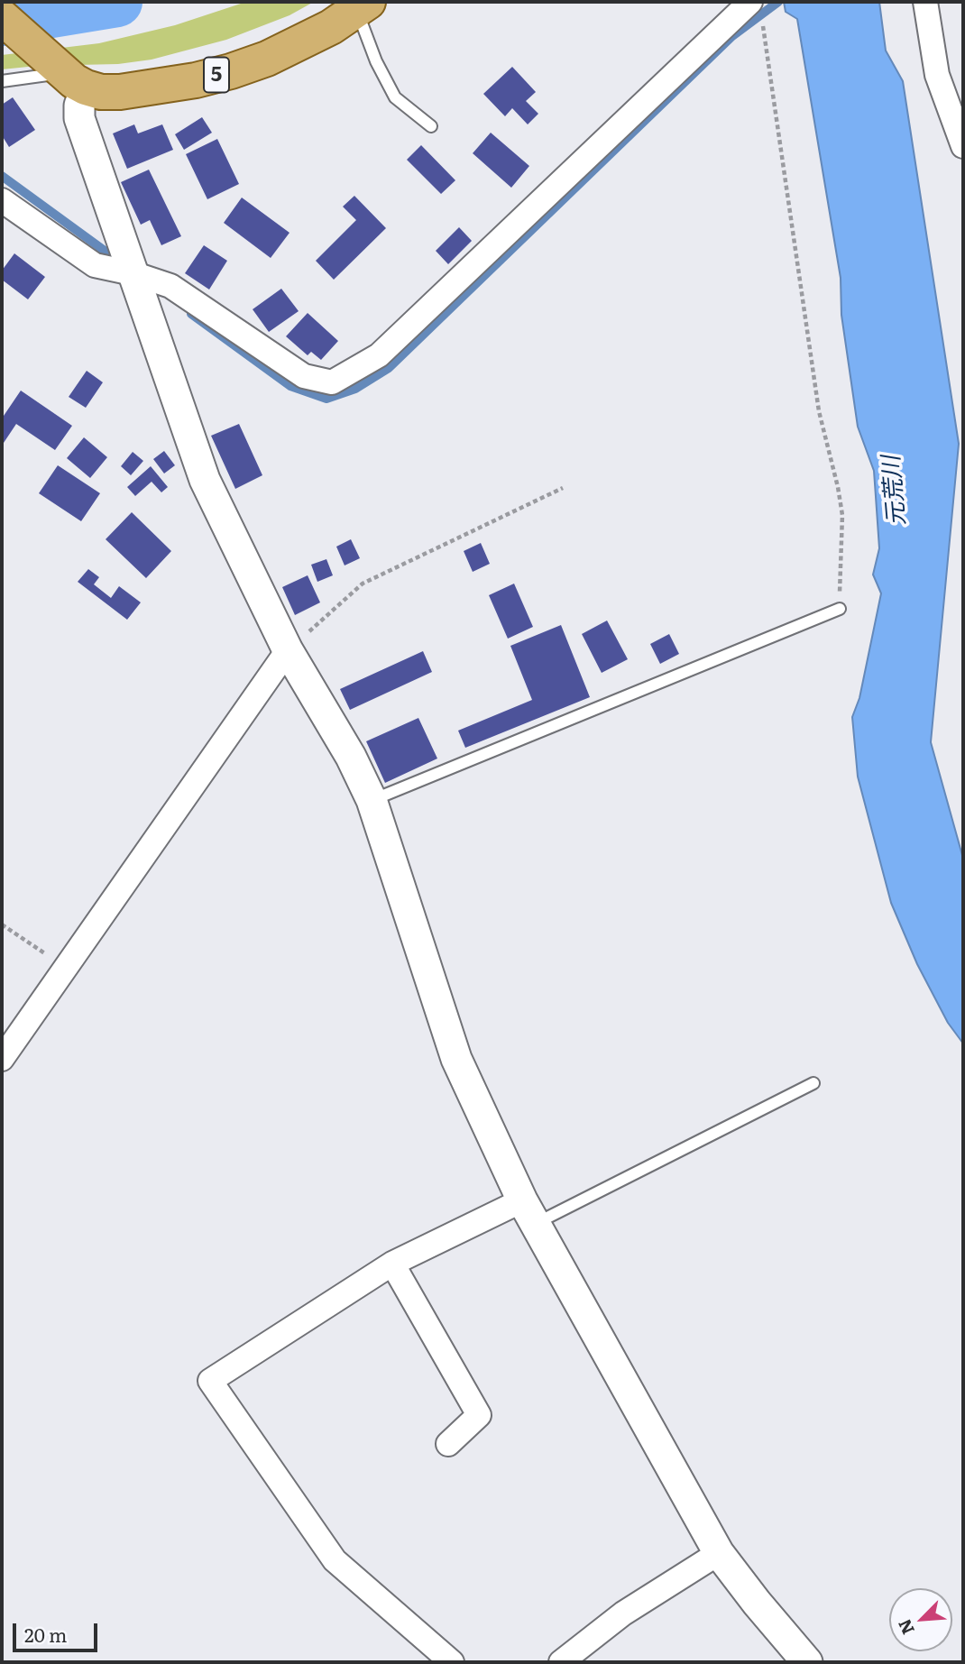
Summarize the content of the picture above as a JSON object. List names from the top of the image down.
{
  "streets": {
    "main road": ["5"]
  },
  "water": ["元荒川"],
  "scale_bar": "20 m",
  "north": "bottom left"
}
